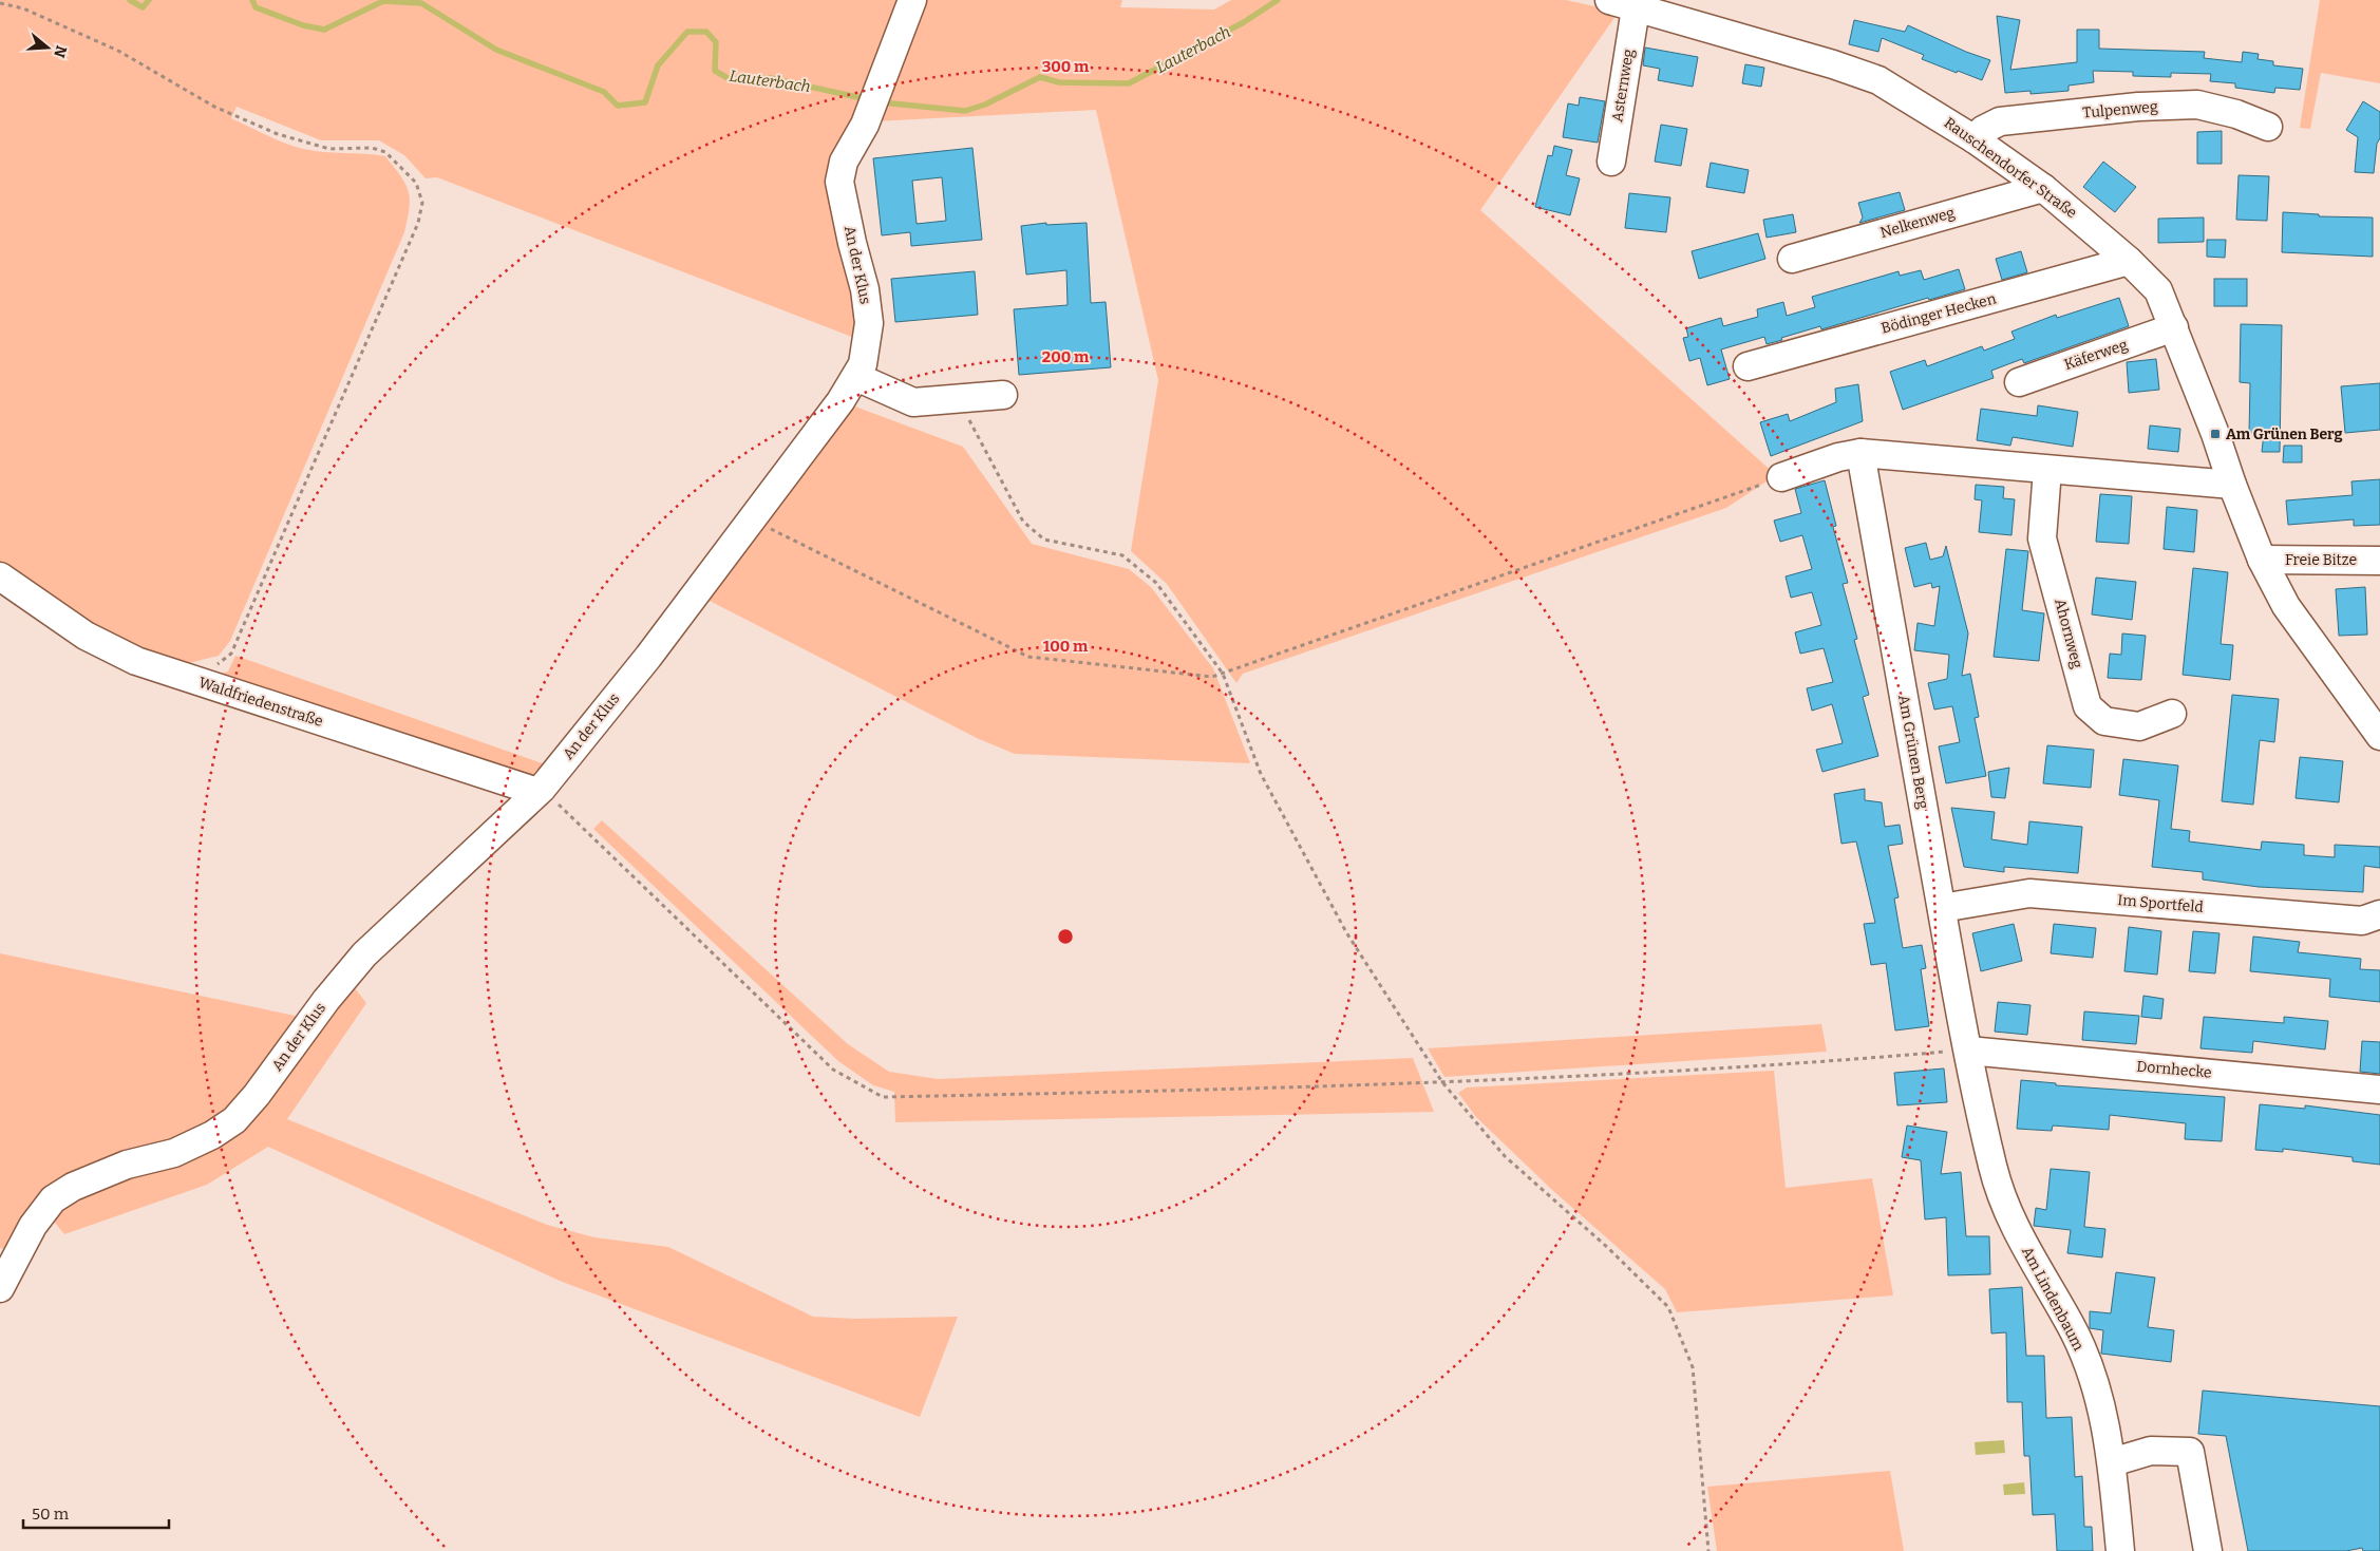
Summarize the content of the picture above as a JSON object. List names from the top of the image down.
{
  "streets": {
    "street": [
      "Asternweg",
      "Tulpenweg",
      "Rauschendorfer Straße",
      "Nelkenweg",
      "An der Klus",
      "Bödinger Hecken",
      "Käferweg",
      "Freie Bitze",
      "Ahornweg",
      "Waldfriedenstraße",
      "Am Grünen Berg",
      "Im Sportfeld",
      "Dornhecke",
      "Am Lindenbaum"
    ]
  },
  "crossings": [
    ["Asternweg", "Rauschendorfer Straße"],
    ["Tulpenweg", "Rauschendorfer Straße"],
    ["Rauschendorfer Straße", "Nelkenweg"],
    ["Rauschendorfer Straße", "Bödinger Hecken"],
    ["Rauschendorfer Straße", "Käferweg"],
    ["Rauschendorfer Straße", "Freie Bitze"],
    ["An der Klus", "Waldfriedenstraße"],
    ["Am Grünen Berg", "Im Sportfeld"],
    ["Am Grünen Berg", "Dornhecke"],
    ["Am Grünen Berg", "Am Lindenbaum"],
    ["Dornhecke", "Am Lindenbaum"]
  ],
  "water": ["Lauterbach"],
  "places": {
    "transit": ["Am Grünen Berg"]
  },
  "scale_bar": "50 m",
  "north": "right",
  "rings": ["300 m", "200 m", "100 m"]
}
